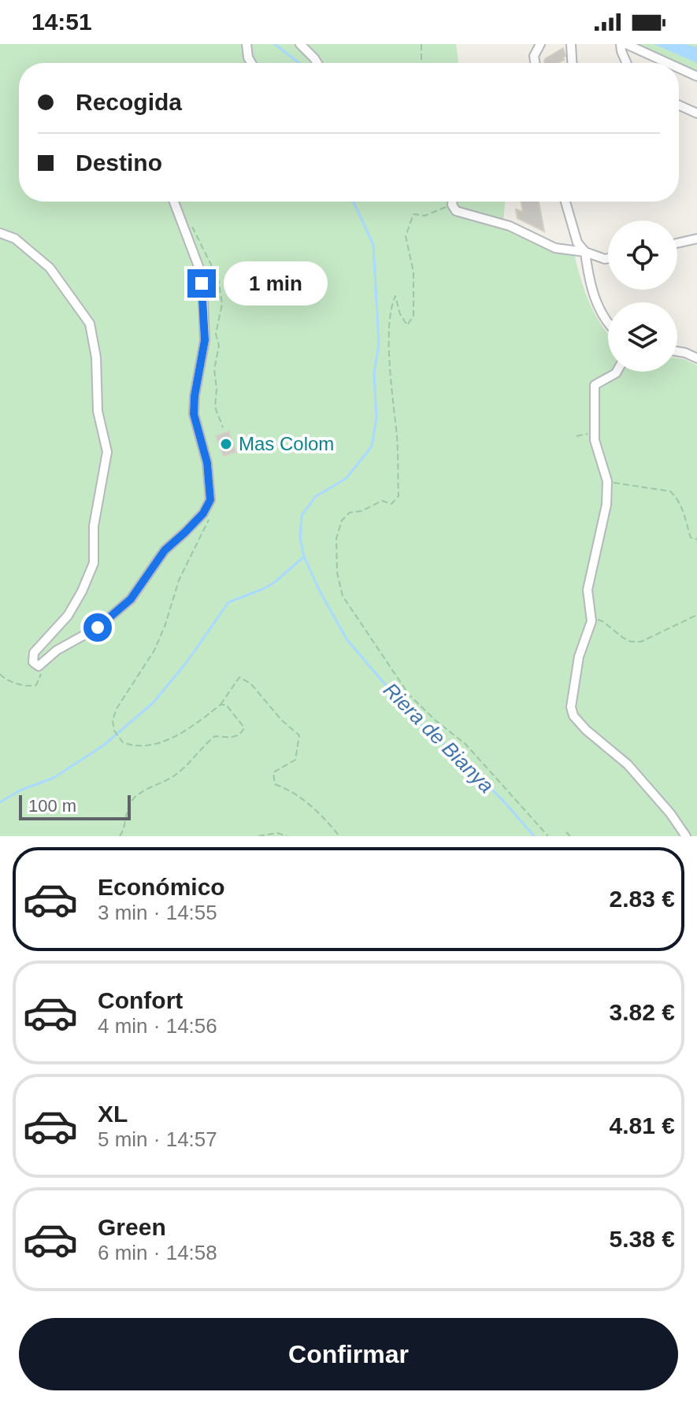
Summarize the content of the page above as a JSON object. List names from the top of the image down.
{
  "water": ["Riera de Bianya"],
  "places": ["Mas Colom"],
  "scale_bar": "100 m",
  "page": {
    "status": "14:51",
    "banner": ["Recogida", "Destino"],
    "bubble": "1 min",
    "scale": "100 m",
    "list": [
      {
        "name": "Económico",
        "note": "3 min · 14:55",
        "value": "2.83 €"
      },
      {
        "name": "Confort",
        "note": "4 min · 14:56",
        "value": "3.82 €"
      },
      {
        "name": "XL",
        "note": "5 min · 14:57",
        "value": "4.81 €"
      },
      {
        "name": "Green",
        "note": "6 min · 14:58",
        "value": "5.38 €"
      }
    ],
    "buttons": "Confirmar"
  }
}
